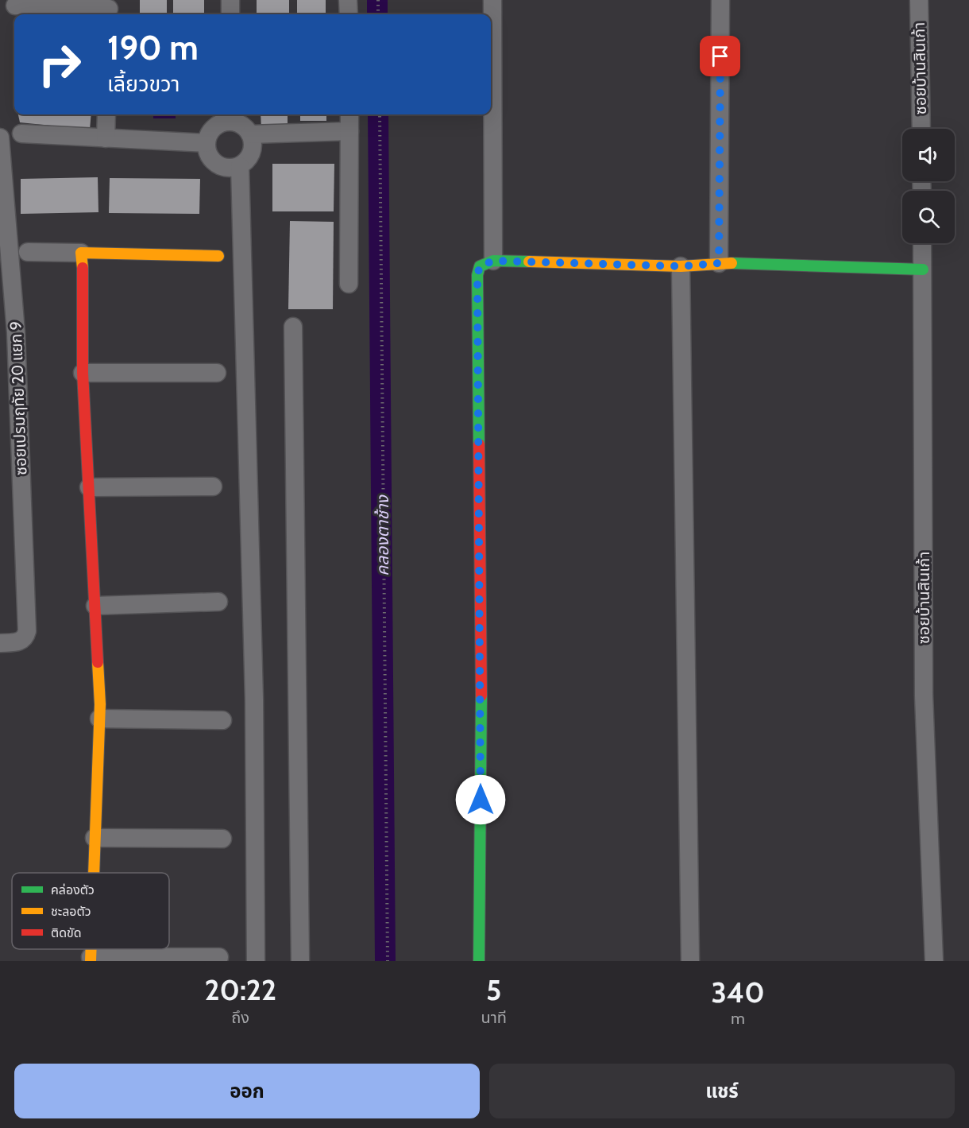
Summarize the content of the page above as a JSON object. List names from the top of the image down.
{
  "streets": {
    "street": ["ซอยบ้านสินเก้า", "ซอยเปรมฤทัย 20 แยก 9"]
  },
  "water": ["คลองตาช้าง"],
  "legend": ["คล่องตัว", "ชะลอตัว", "ติดขัด"],
  "page": {
    "turn": ["190 m", "เลี้ยวขวา"],
    "eta": [
      "20:22",
      "ถึง",
      "5",
      "นาที",
      "340",
      "m"
    ],
    "buttons": ["ออก", "แชร์"]
  }
}
